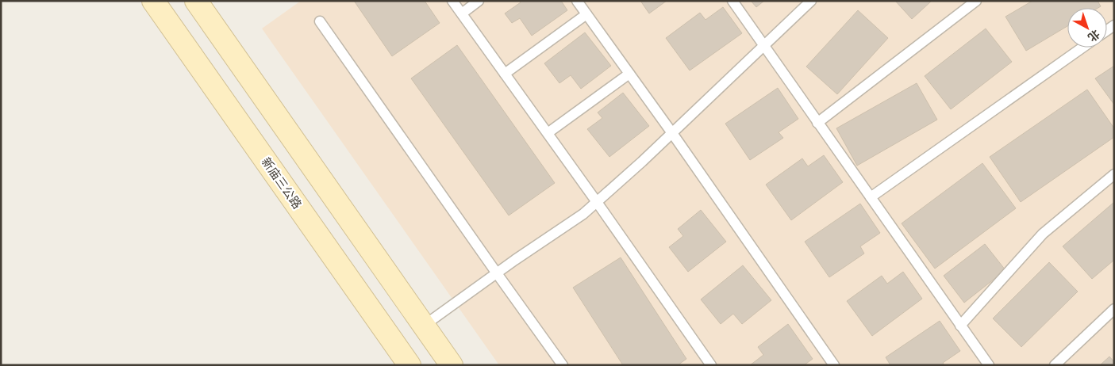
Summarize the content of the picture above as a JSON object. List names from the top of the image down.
{
  "streets": {
    "main road": ["新庙三公路"]
  },
  "north": "bottom right"
}
